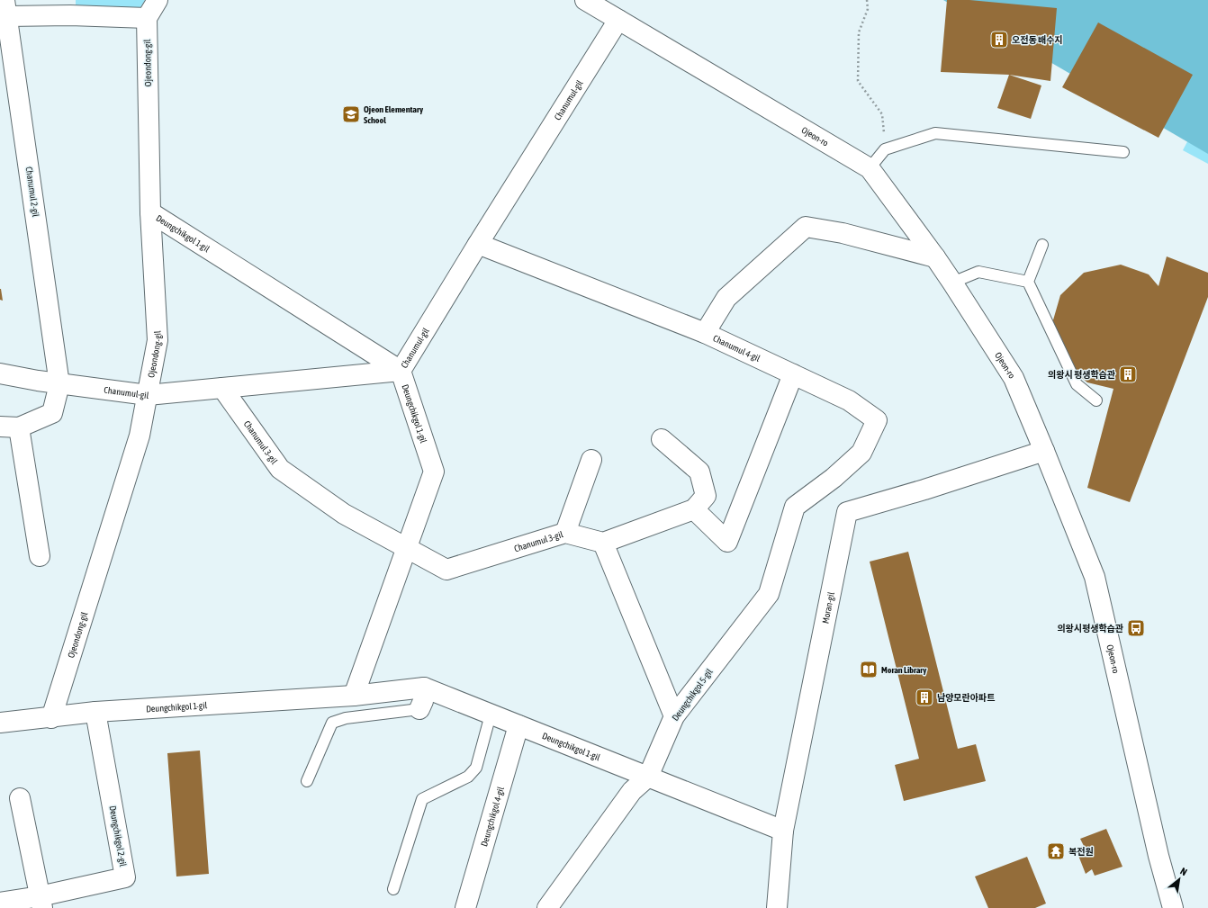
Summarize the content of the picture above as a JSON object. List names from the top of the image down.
{
  "streets": {
    "street": [
      "Ojeondong-gil",
      "Chanumul-gil",
      "Ojeon-ro",
      "Chanumul 2-gil",
      "Deungchikgol 1-gil",
      "Chanumul 4-gil",
      "Chanumul 3-gil",
      "Moran-gil",
      "Deungchikgol 5-gil",
      "Deungchikgol 4-gil",
      "Deungchikgol 2-gil"
    ]
  },
  "crossings": [
    ["Ojeondong-gil", "Chanumul-gil"],
    ["Ojeondong-gil", "Deungchikgol 1-gil"],
    ["Chanumul-gil", "Ojeon-ro"],
    ["Chanumul-gil", "Chanumul 2-gil"],
    ["Chanumul-gil", "Deungchikgol 1-gil"],
    ["Chanumul-gil", "Chanumul 4-gil"],
    ["Chanumul-gil", "Chanumul 3-gil"],
    ["Ojeon-ro", "Moran-gil"],
    ["Deungchikgol 1-gil", "Chanumul 3-gil"],
    ["Deungchikgol 1-gil", "Moran-gil"],
    ["Deungchikgol 1-gil", "Deungchikgol 5-gil"],
    ["Deungchikgol 1-gil", "Deungchikgol 4-gil"],
    ["Deungchikgol 1-gil", "Deungchikgol 2-gil"],
    ["Chanumul 4-gil", "Deungchikgol 5-gil"]
  ],
  "places": {
    "building": ["오전동 배수지", "의왕시 평생학습관", "남양모란아파트"],
    "school or university": ["Ojeon Elementary School"],
    "bus stop": ["의왕시평생학습관"],
    "library": ["Moran Library"],
    "temple": ["복전원"]
  },
  "north": "top right"
}
